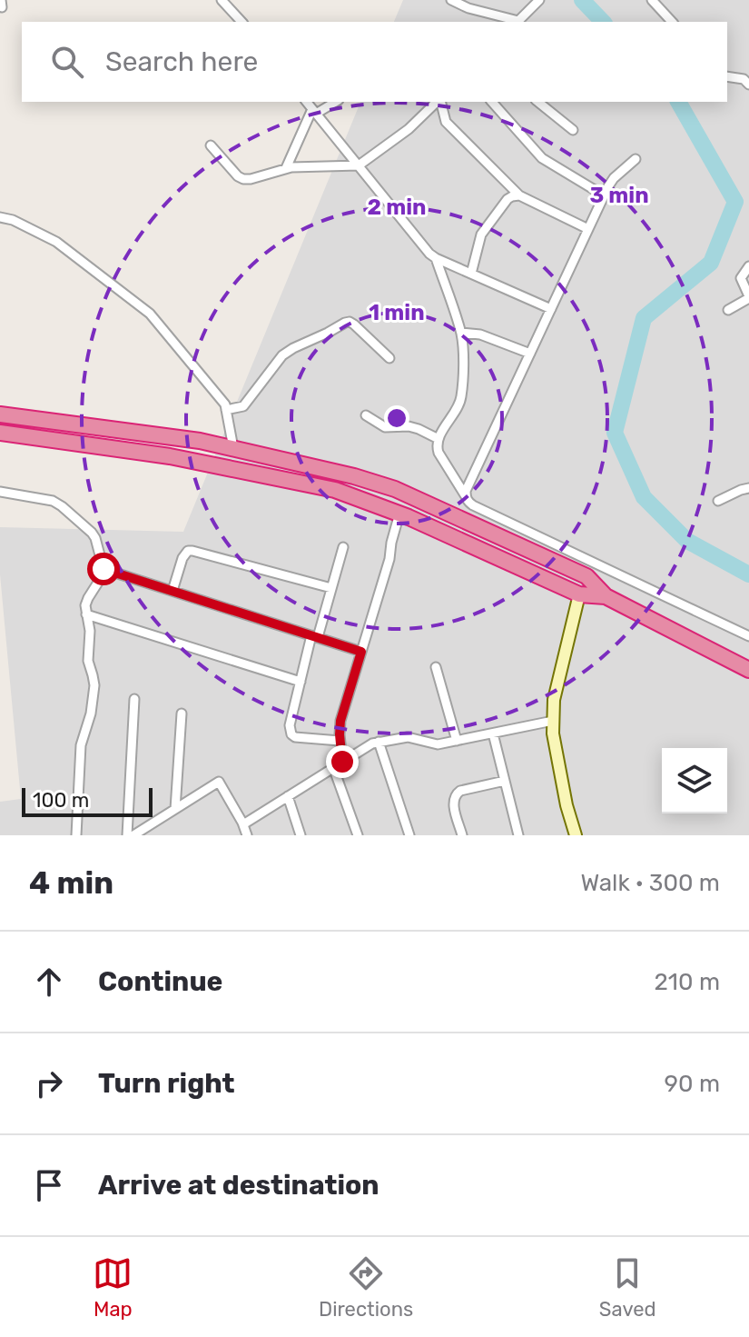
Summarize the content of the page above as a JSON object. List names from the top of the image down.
{
  "scale_bar": "100 m",
  "page": {
    "search": "Search here",
    "scale": "100 m",
    "heading": ["4 min", "Walk · 300 m"],
    "list": [
      ["Continue", "210 m"],
      ["Turn right", "90 m"],
      "Arrive at destination"
    ],
    "nav": ["Map", "Directions", "Saved"]
  },
  "rings": ["3 min", "2 min", "1 min"]
}
